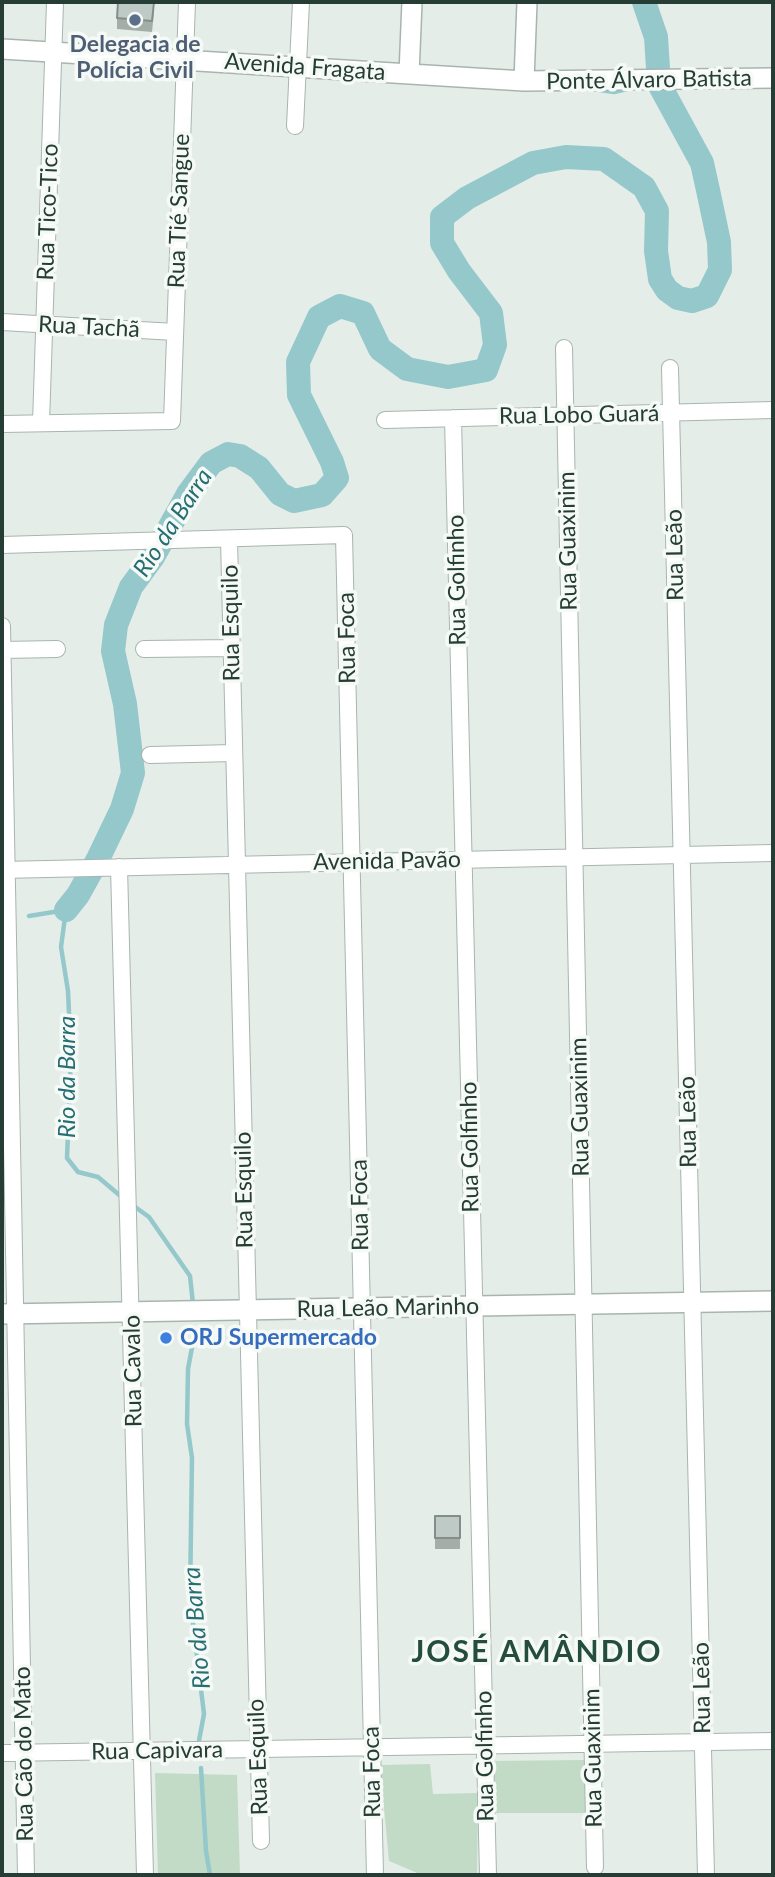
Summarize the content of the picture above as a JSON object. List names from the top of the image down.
{
  "streets": {
    "street": [
      "Avenida Fragata",
      "Ponte Álvaro Batista",
      "Rua Tié Sangue",
      "Rua Tico-Tico",
      "Rua Tachã",
      "Rua Lobo Guará",
      "Rua Guaxinim",
      "Rua Leão",
      "Rua Golfinho",
      "Rua Esquilo",
      "Rua Foca",
      "Avenida Pavão",
      "Rua Leão Marinho",
      "Rua Cavalo",
      "Rua Capivara",
      "Rua Cão do Mato"
    ]
  },
  "crossings": [
    ["Avenida Fragata", "Ponte Álvaro Batista"],
    ["Avenida Fragata", "Rua Tié Sangue"],
    ["Avenida Fragata", "Rua Tico-Tico"],
    ["Rua Tié Sangue", "Rua Tico-Tico"],
    ["Rua Tié Sangue", "Rua Tachã"],
    ["Rua Tico-Tico", "Rua Tachã"],
    ["Rua Lobo Guará", "Rua Guaxinim"],
    ["Rua Lobo Guará", "Rua Leão"],
    ["Rua Lobo Guará", "Rua Golfinho"],
    ["Rua Guaxinim", "Avenida Pavão"],
    ["Rua Guaxinim", "Rua Leão Marinho"],
    ["Rua Guaxinim", "Rua Capivara"],
    ["Rua Leão", "Avenida Pavão"],
    ["Rua Leão", "Rua Leão Marinho"],
    ["Rua Leão", "Rua Capivara"],
    ["Rua Golfinho", "Avenida Pavão"],
    ["Rua Golfinho", "Rua Leão Marinho"],
    ["Rua Golfinho", "Rua Capivara"],
    ["Rua Esquilo", "Rua Foca"],
    ["Rua Esquilo", "Avenida Pavão"],
    ["Rua Esquilo", "Rua Leão Marinho"],
    ["Rua Esquilo", "Rua Capivara"],
    ["Rua Foca", "Avenida Pavão"],
    ["Rua Foca", "Rua Leão Marinho"],
    ["Rua Foca", "Rua Capivara"],
    ["Avenida Pavão", "Rua Cavalo"],
    ["Avenida Pavão", "Rua Cão do Mato"],
    ["Rua Leão Marinho", "Rua Cavalo"],
    ["Rua Leão Marinho", "Rua Cão do Mato"],
    ["Rua Cavalo", "Rua Capivara"],
    ["Rua Capivara", "Rua Cão do Mato"]
  ],
  "districts": ["JOSÉ AMÂNDIO"],
  "water": ["Rio da Barra"],
  "places": ["Delegacia de Polícia Civil", "ORJ Supermercado"]
}
